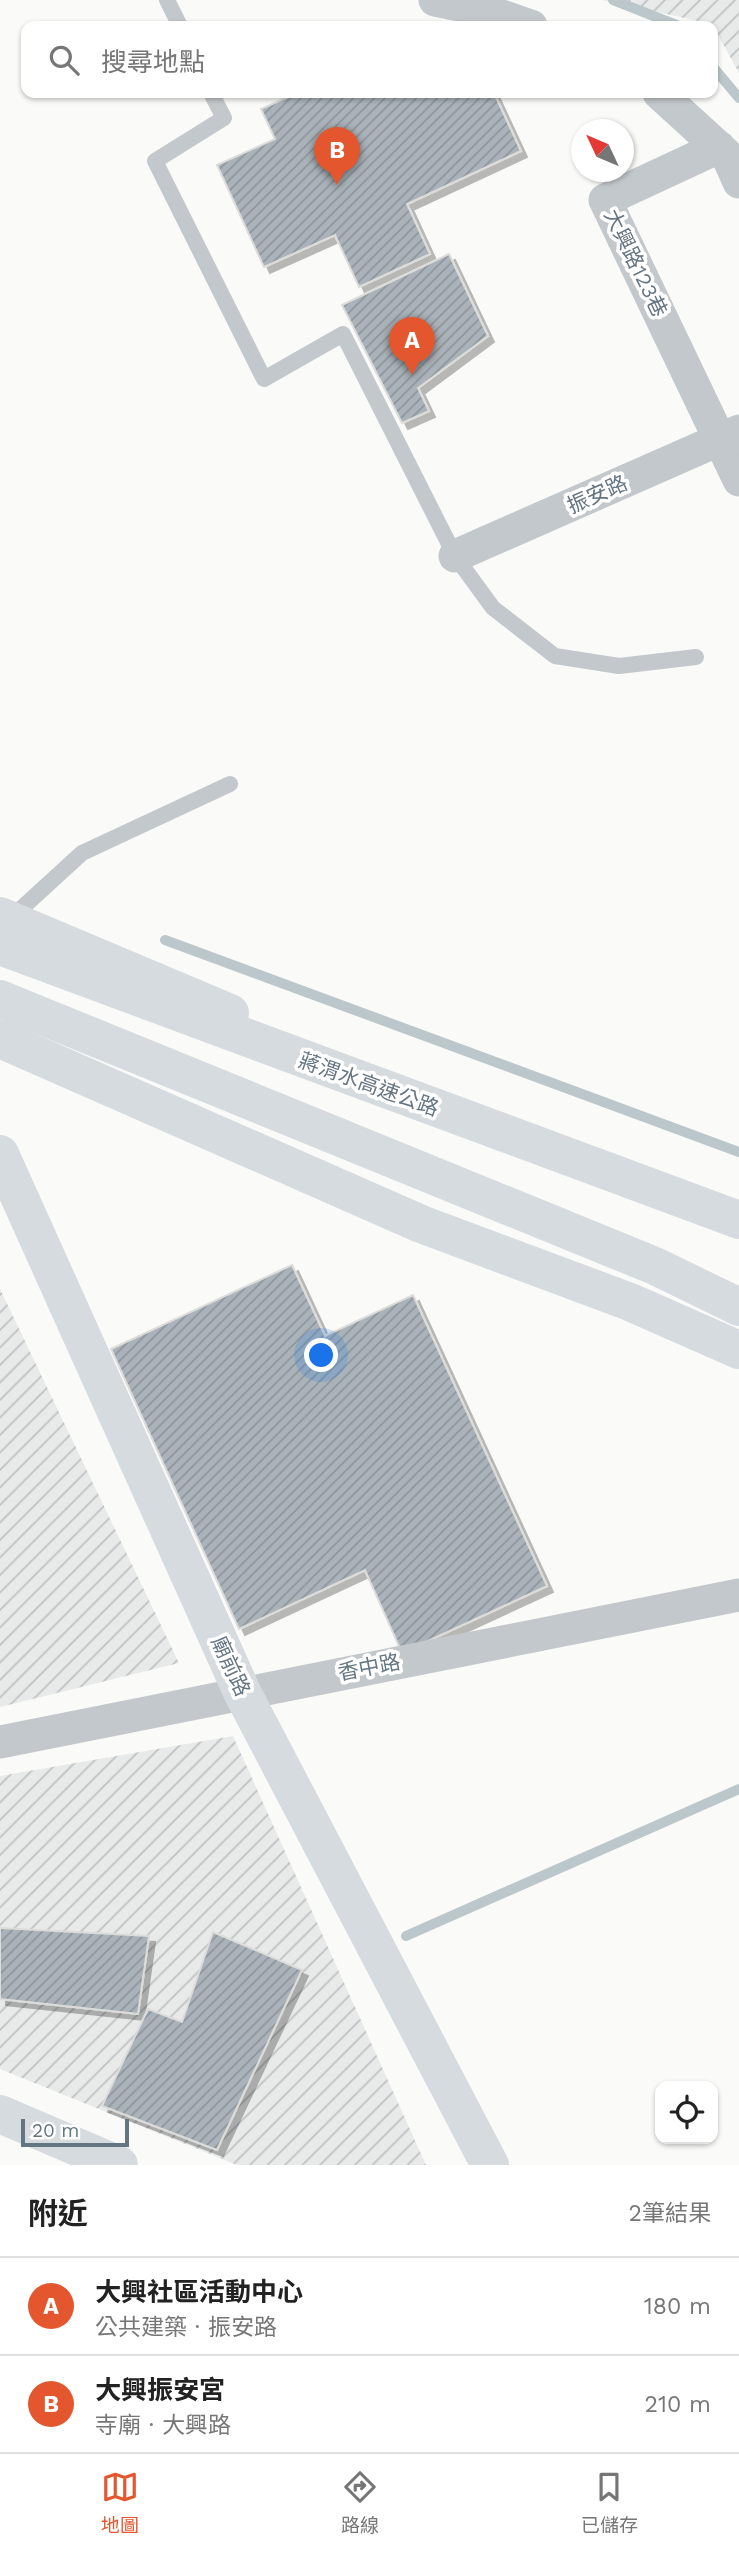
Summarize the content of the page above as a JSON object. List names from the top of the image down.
{
  "streets": {
    "main road": ["蔣渭水高速公路", "廟前路"],
    "street": ["大興路123巷", "振安路", "香中路"]
  },
  "crossings": [
    ["大興路123巷", "振安路"],
    ["廟前路", "香中路"]
  ],
  "scale_bar": "20 m",
  "north": "top left",
  "page": {
    "search": "搜尋地點",
    "pins": ["B", "A"],
    "scale": "20 m",
    "heading": ["附近", "2筆結果"],
    "list": [
      {
        "mark": "A",
        "name": "大興社區活動中心",
        "note": "公共建築 · 振安路",
        "value": "180 m"
      },
      {
        "mark": "B",
        "name": "大興振安宮",
        "note": "寺廟 · 大興路",
        "value": "210 m"
      }
    ],
    "nav": ["地圖", "路線", "已儲存"]
  }
}
